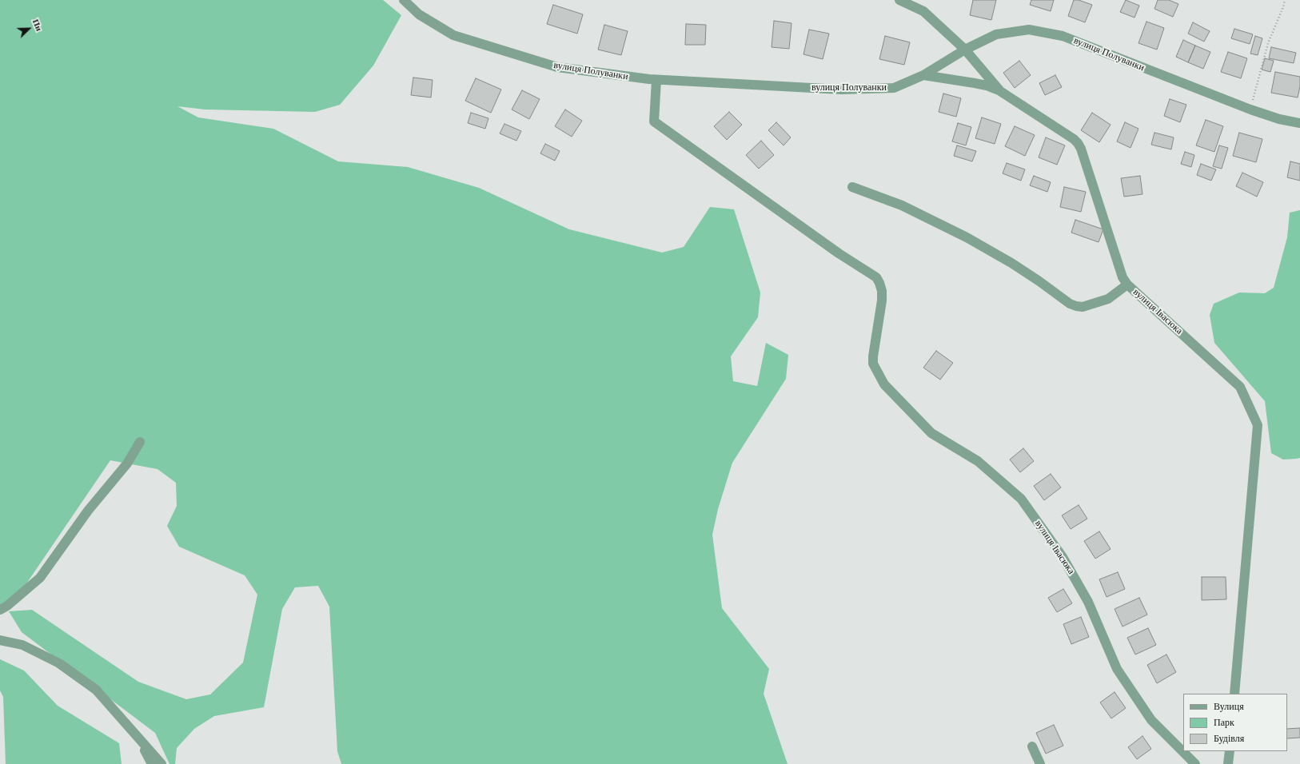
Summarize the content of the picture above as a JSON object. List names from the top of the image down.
{
  "streets": {
    "street": ["вулиця Полуванки", "вулиця Івасюка"]
  },
  "crossings": [
    ["вулиця Полуванки", "вулиця Івасюка"]
  ],
  "legend": ["Вулиця", "Парк", "Будівля"],
  "north": "top right"
}
